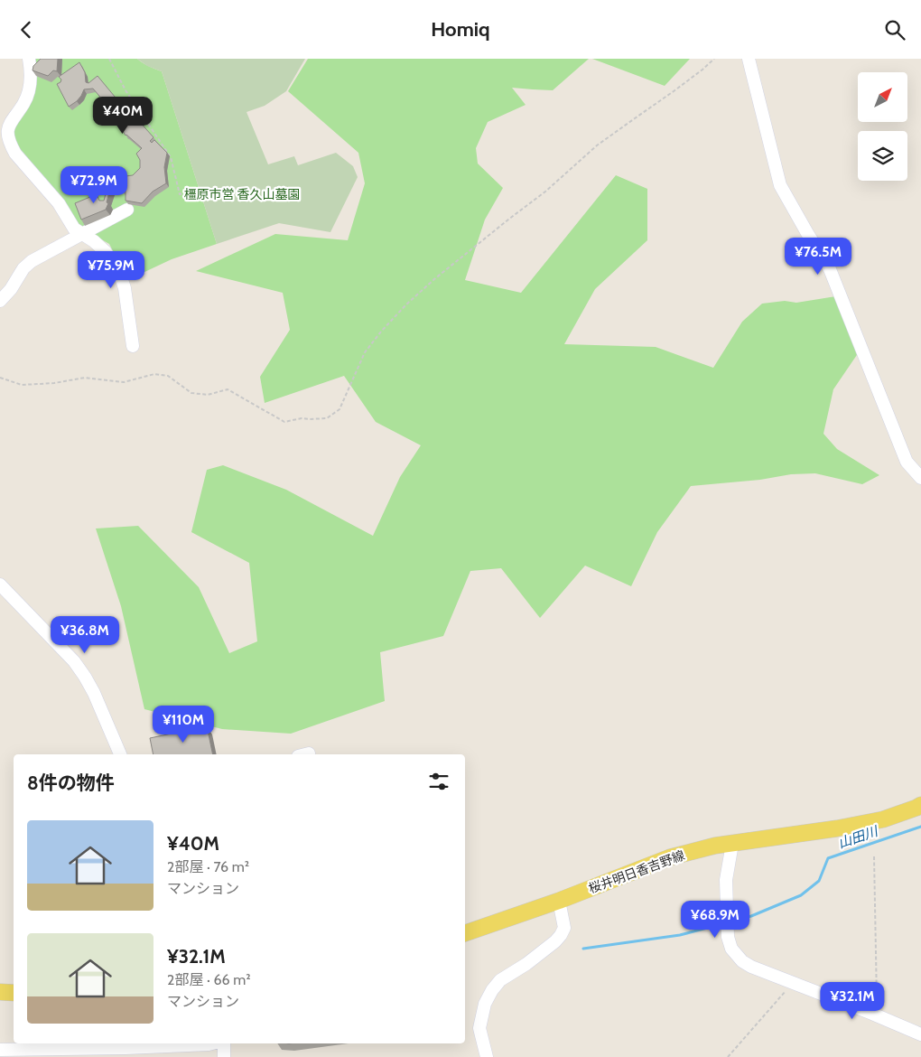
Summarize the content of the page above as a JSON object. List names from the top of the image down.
{
  "streets": {
    "main road": ["桜井明日香吉野線"]
  },
  "water": ["山田川"],
  "parks": ["橿原市営 香久山墓園"],
  "north": "top right",
  "page": {
    "header": "Homiq",
    "price": [
      "¥40M",
      "¥72.9M",
      "¥76.5M",
      "¥75.9M",
      "¥36.8M",
      "¥110M",
      "¥68.9M",
      "¥32.1M"
    ],
    "heading": "8件の物件",
    "list": [
      {
        "name": "¥40M",
        "note": "2部屋 · 76 m² · マンション"
      },
      {
        "name": "¥32.1M",
        "note": "2部屋 · 66 m² · マンション"
      }
    ]
  }
}
